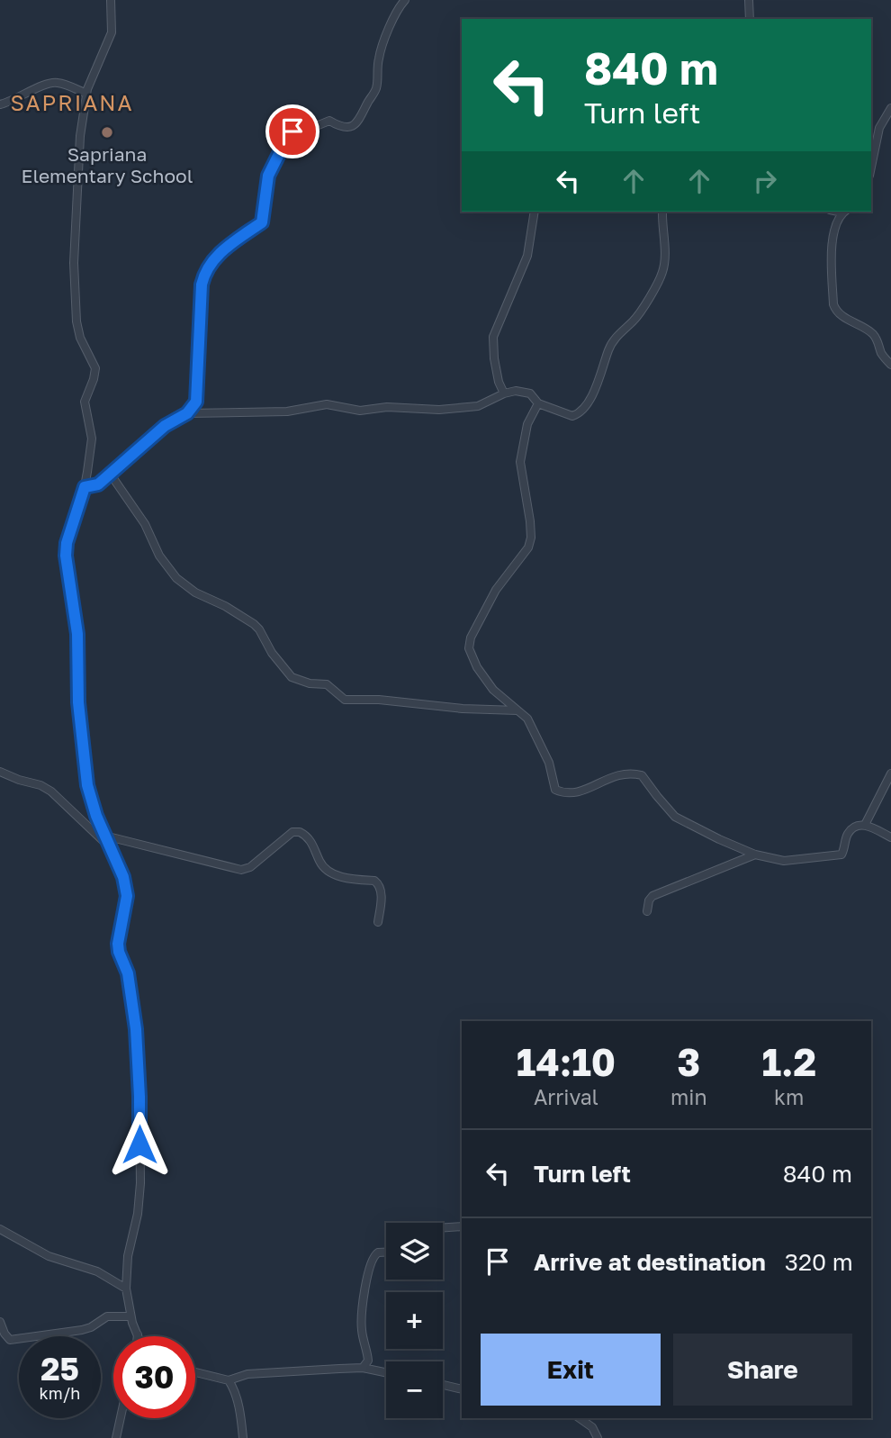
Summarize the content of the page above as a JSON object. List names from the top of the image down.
{
  "districts": ["SAPRIANA"],
  "places": ["Sapriana Elementary School"],
  "page": {
    "turn": ["840 m", "Turn left"],
    "eta": [
      "14:10",
      "Arrival",
      "3",
      "min",
      "1.2",
      "km"
    ],
    "list": [
      {
        "name": "Turn left",
        "value": "840 m"
      },
      {
        "name": "Arrive at destination",
        "value": "320 m"
      }
    ],
    "map_buttons": ["+", "−"],
    "buttons": ["Exit", "Share"],
    "speed": "25 km/h",
    "limit": "30"
  }
}
